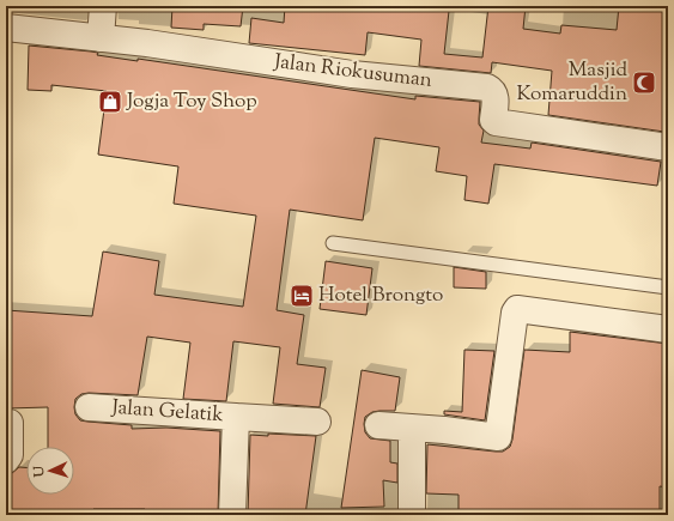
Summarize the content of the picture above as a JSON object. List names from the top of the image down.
{
  "streets": {
    "street": ["Jalan Riokusuman", "Jalan Gelatik"]
  },
  "places": {
    "mosque": ["Masjid Komaruddin"],
    "shop": ["Jogja Toy Shop"],
    "hotel": ["Hotel Brongto"]
  },
  "north": "left"
}
